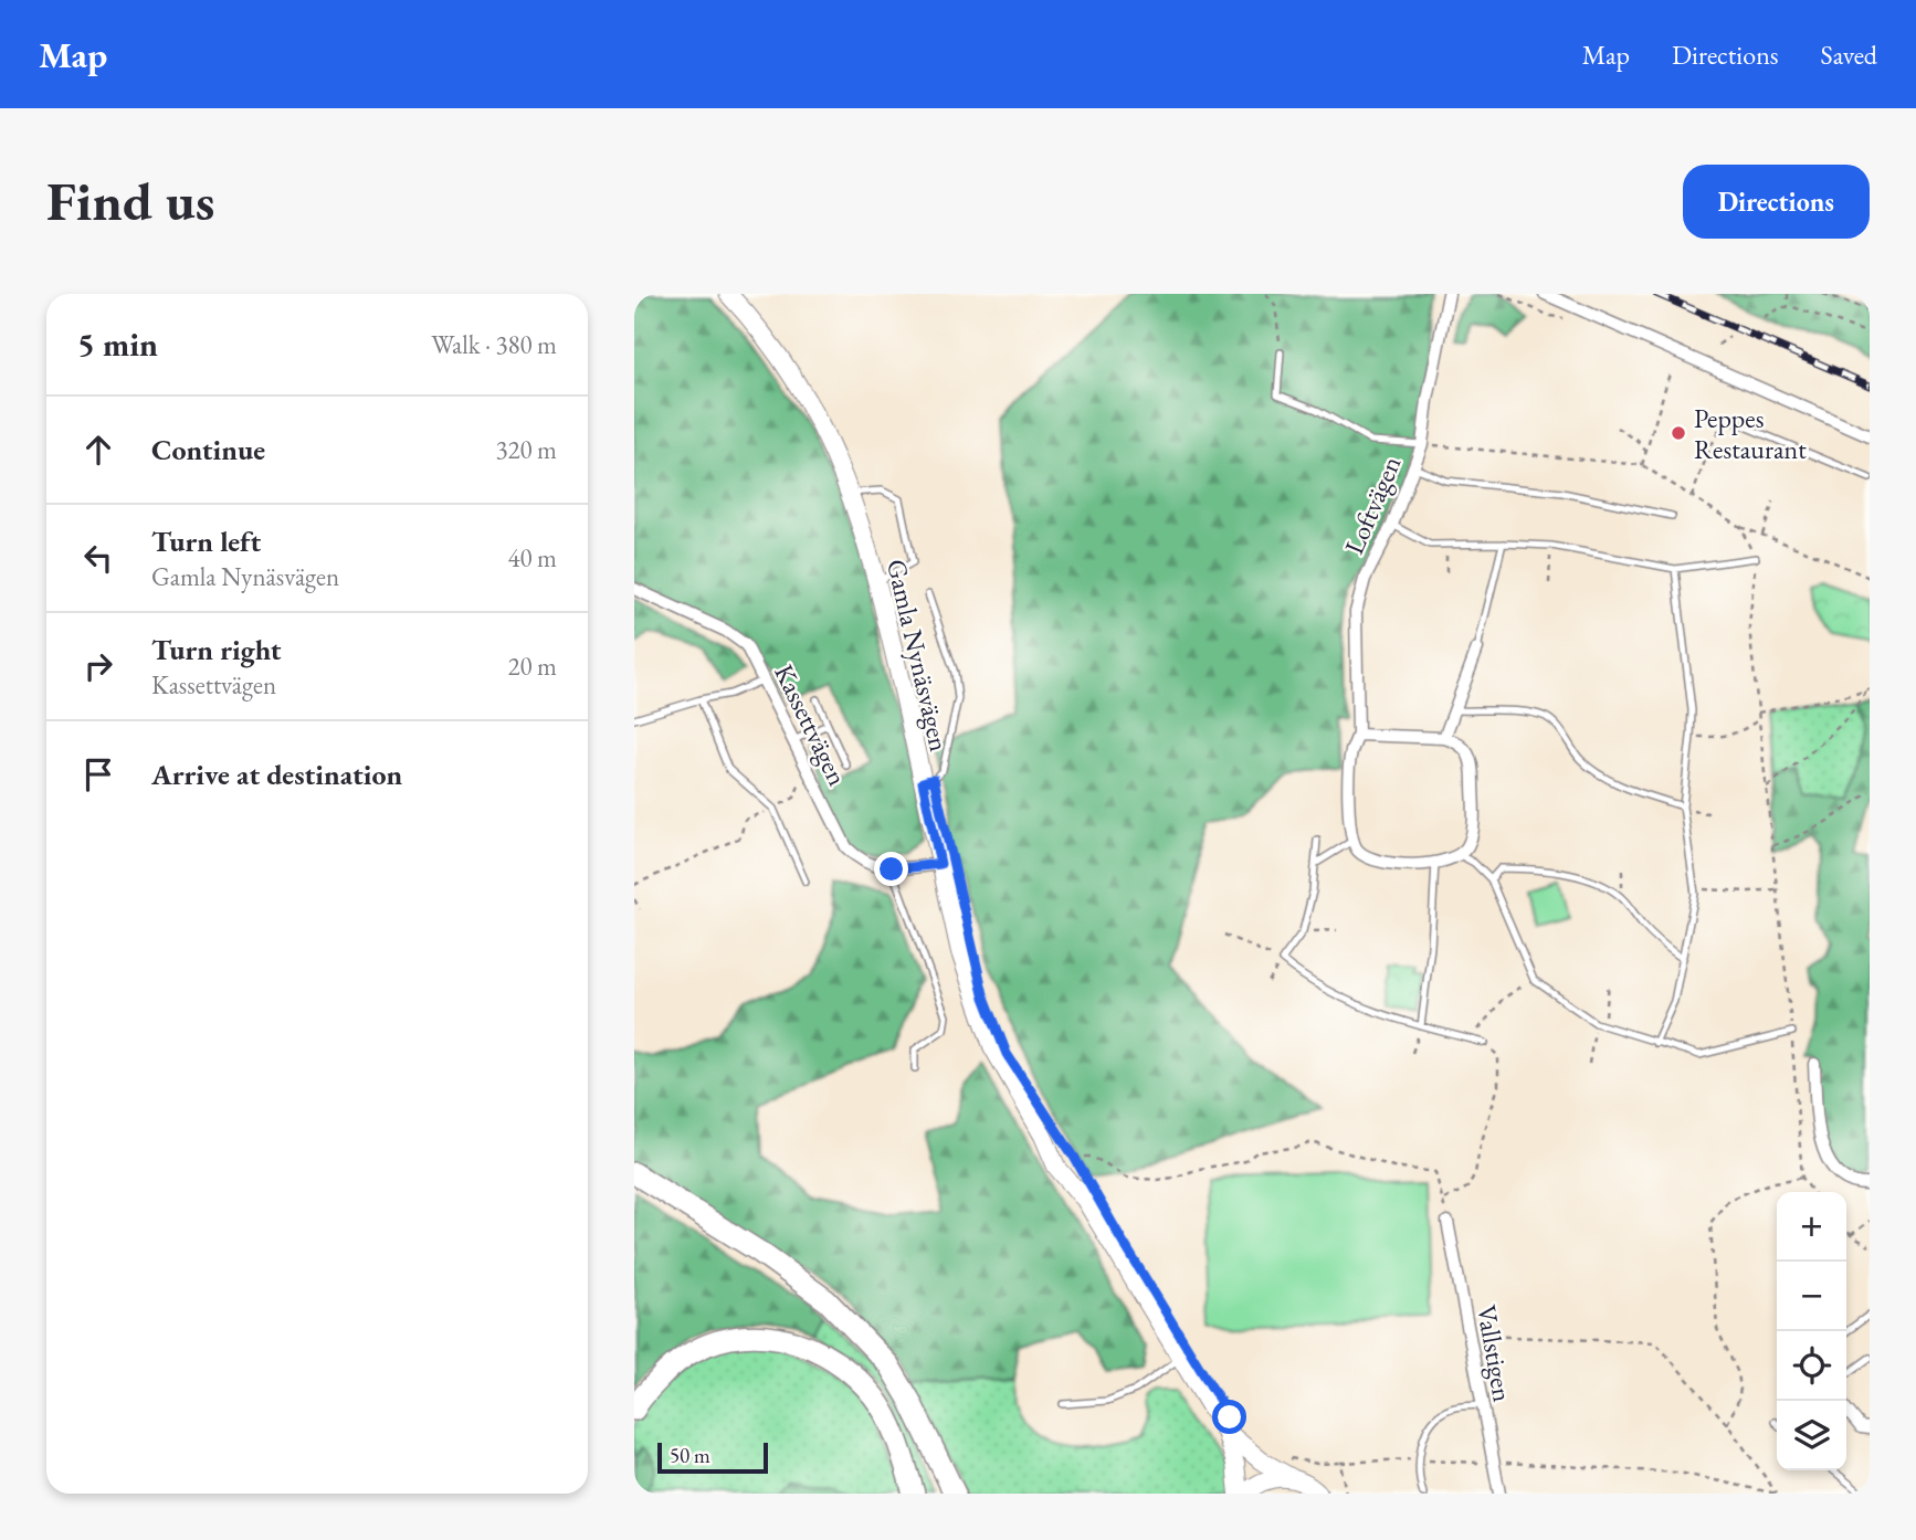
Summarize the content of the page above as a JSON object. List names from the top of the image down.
{
  "streets": {
    "street": [
      "Loftvägen",
      "Gamla Nynäsvägen",
      "Kassettvägen",
      "Vallstigen"
    ]
  },
  "crossings": [
    ["Gamla Nynäsvägen", "Kassettvägen"]
  ],
  "places": ["Peppes Restaurant"],
  "scale_bar": "50 m",
  "page": {
    "header": "Map",
    "nav": ["Map", "Directions", "Saved"],
    "buttons": "Directions",
    "title": "Find us",
    "heading": ["5 min", "Walk · 380 m"],
    "list": [
      ["Continue", "320 m"],
      ["Turn left", "Gamla Nynäsvägen", "40 m"],
      ["Turn right", "Kassettvägen", "20 m"],
      "Arrive at destination"
    ],
    "map_buttons": ["+", "−"],
    "scale": "50 m"
  }
}
